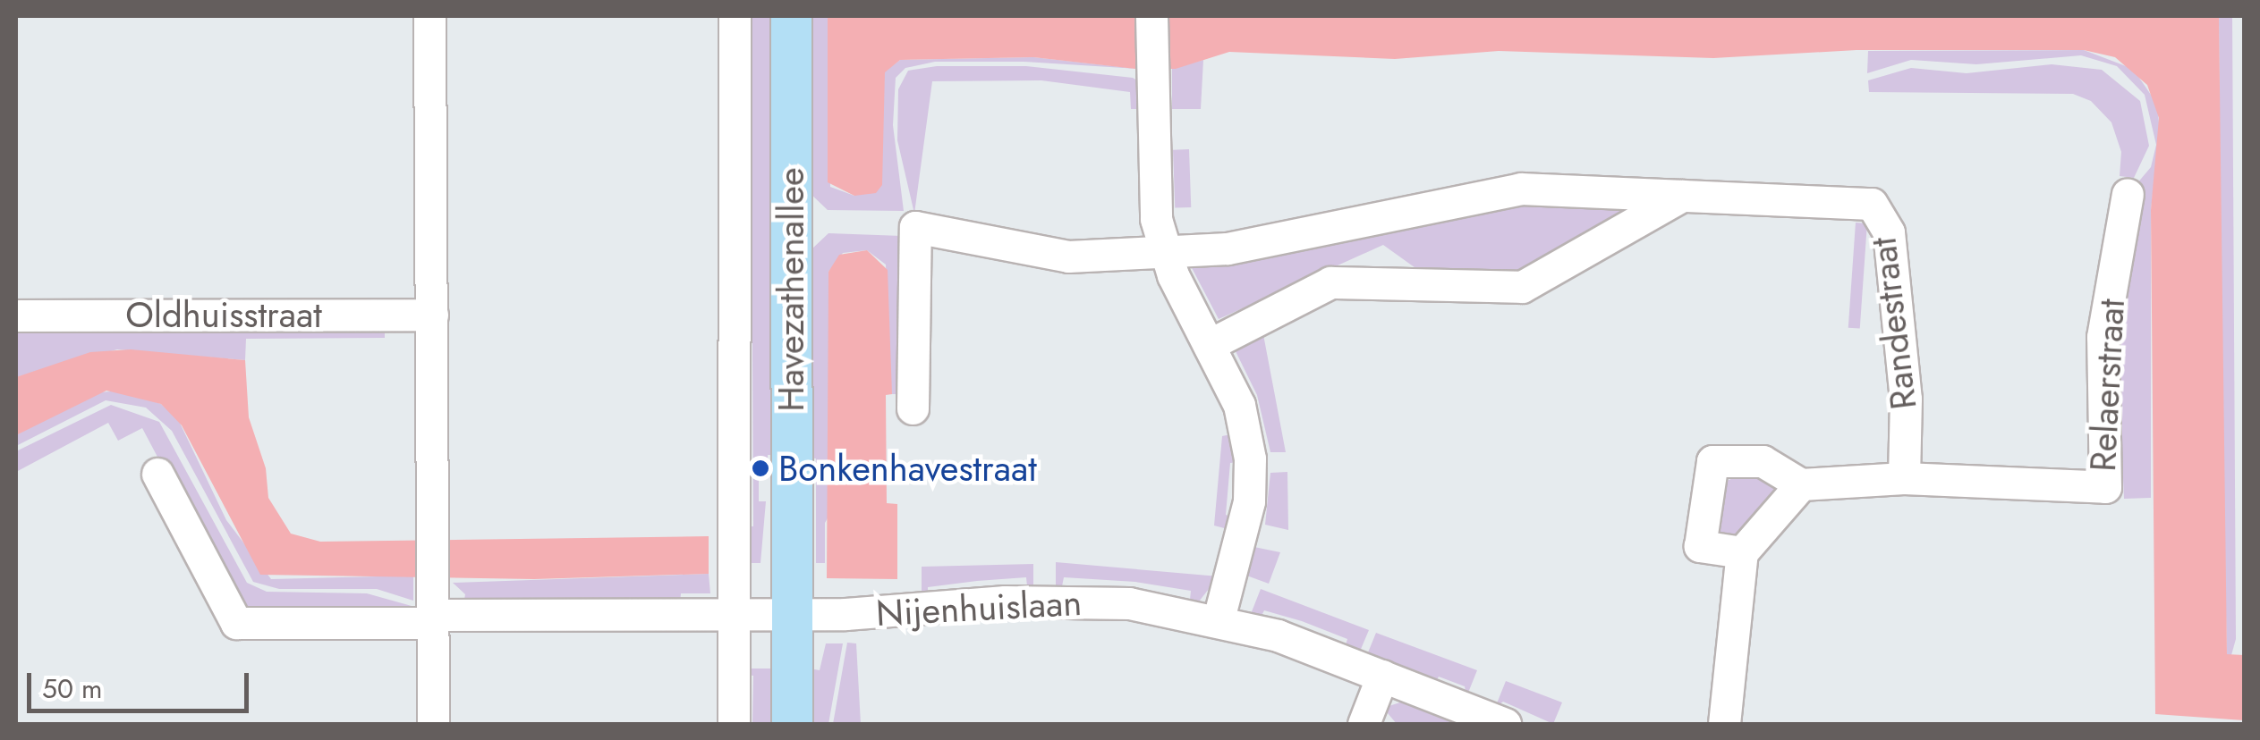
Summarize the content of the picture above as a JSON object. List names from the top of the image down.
{
  "streets": {
    "main road": ["Havezathenallee"],
    "street": [
      "Oldhuisstraat",
      "Randestraat",
      "Relaerstraat",
      "Nijenhuislaan"
    ]
  },
  "crossings": [
    ["Havezathenallee", "Nijenhuislaan"],
    ["Randestraat", "Relaerstraat"]
  ],
  "places": ["Bonkenhavestraat"],
  "scale_bar": "50 m"
}
